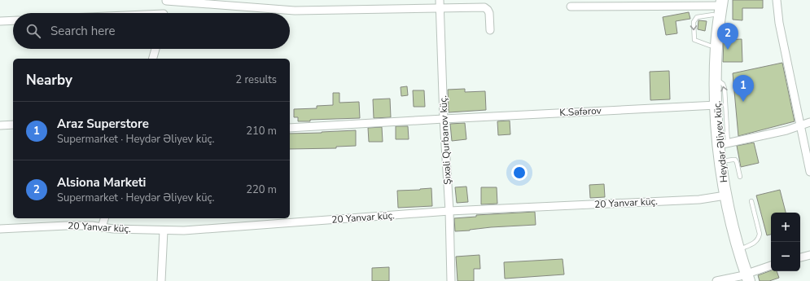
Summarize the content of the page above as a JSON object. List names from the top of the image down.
{
  "streets": {
    "main road": ["Heydər Əliyev küç."],
    "street": ["K.Səfərov", "Şıxəli Qurbanov küç.", "20 Yanvar küç."]
  },
  "crossings": [
    ["K.Səfərov", "Şıxəli Qurbanov küç."],
    ["K.Səfərov", "Heydər Əliyev küç."],
    ["Şıxəli Qurbanov küç.", "20 Yanvar küç."],
    ["Heydər Əliyev küç.", "20 Yanvar küç."]
  ],
  "page": {
    "search": "Search here",
    "pins": ["2", "1"],
    "heading": ["Nearby", "2 results"],
    "list": [
      {
        "mark": "1",
        "name": "Araz Superstore",
        "note": "Supermarket · Heydər Əliyev küç.",
        "value": "210 m"
      },
      {
        "mark": "2",
        "name": "Alsiona Marketi",
        "note": "Supermarket · Heydər Əliyev küç.",
        "value": "220 m"
      }
    ],
    "map_buttons": ["+", "−"]
  }
}
